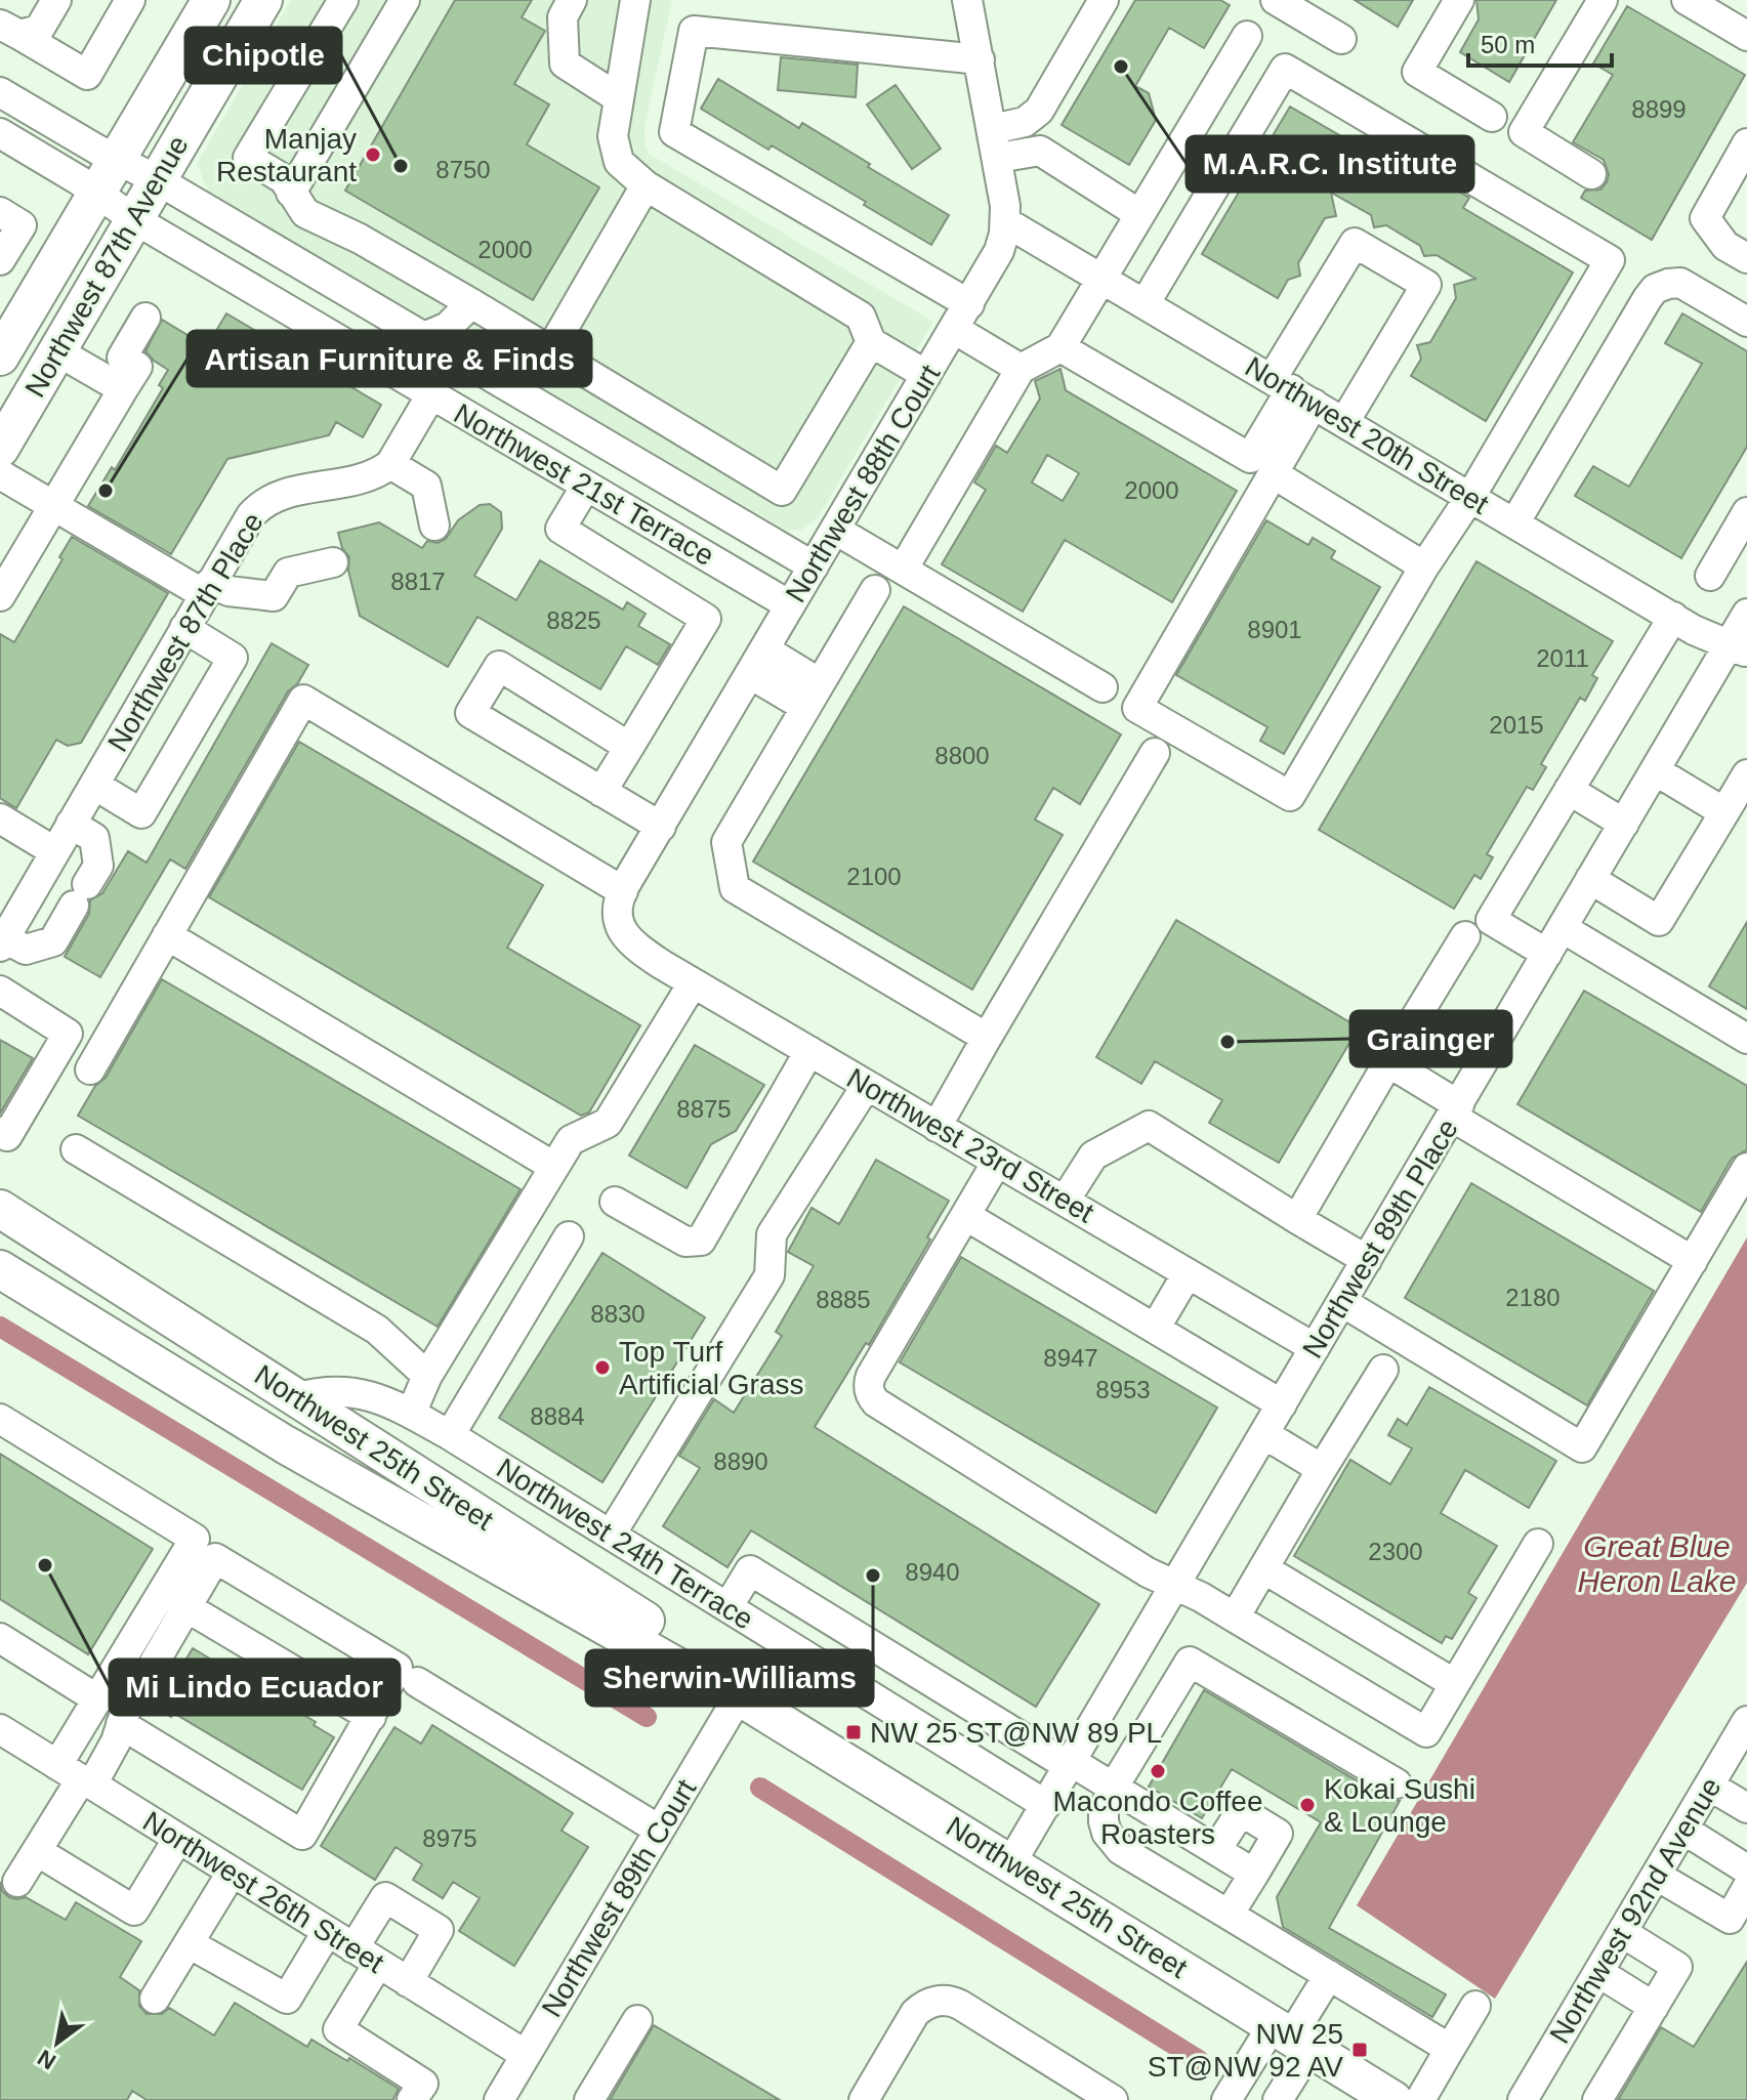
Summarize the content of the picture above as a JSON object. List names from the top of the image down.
{
  "streets": {
    "main road": ["Northwest 87th Avenue", "Northwest 25th Street"],
    "street": [
      "Northwest 20th Street",
      "Northwest 88th Court",
      "Northwest 21st Terrace",
      "Northwest 87th Place",
      "Northwest 23rd Street",
      "Northwest 89th Place",
      "Northwest 24th Terrace",
      "Northwest 26th Street",
      "Northwest 89th Court",
      "Northwest 92nd Avenue"
    ]
  },
  "crossings": [
    ["Northwest 87th Avenue", "Northwest 21st Terrace"],
    ["Northwest 20th Street", "Northwest 88th Court"],
    ["Northwest 20th Street", "Northwest 89th Place"],
    ["Northwest 88th Court", "Northwest 21st Terrace"],
    ["Northwest 88th Court", "Northwest 23rd Street"],
    ["Northwest 23rd Street", "Northwest 89th Place"],
    ["Northwest 89th Place", "Northwest 25th Street"],
    ["Northwest 89th Place", "Northwest 24th Terrace"],
    ["Northwest 25th Street", "Northwest 89th Court"],
    ["Northwest 26th Street", "Northwest 89th Court"]
  ],
  "water": ["Great Blue Heron Lake"],
  "places": {
    "other": [
      "M.A.R.C. Institute",
      "Manjay Restaurant",
      "Chipotle",
      "Artisan Furniture & Finds",
      "Grainger",
      "Top Turf Artificial Grass",
      "Mi Lindo Ecuador",
      "Sherwin-Williams",
      "Macondo Coffee Roasters",
      "Kokai Sushi & Lounge"
    ],
    "transit": ["NW 25 ST@NW 89 PL", "NW 25 ST@NW 92 AV"]
  },
  "house_numbers": [
    "8899",
    "8750",
    "2000",
    "2000",
    "8817",
    "8825",
    "8901",
    "2011",
    "2015",
    "8800",
    "2100",
    "8875",
    "2180",
    "8885",
    "8830",
    "8947",
    "8953",
    "8884",
    "8890",
    "2300",
    "8940",
    "8975"
  ],
  "scale_bar": "50 m",
  "north": "bottom left"
}
